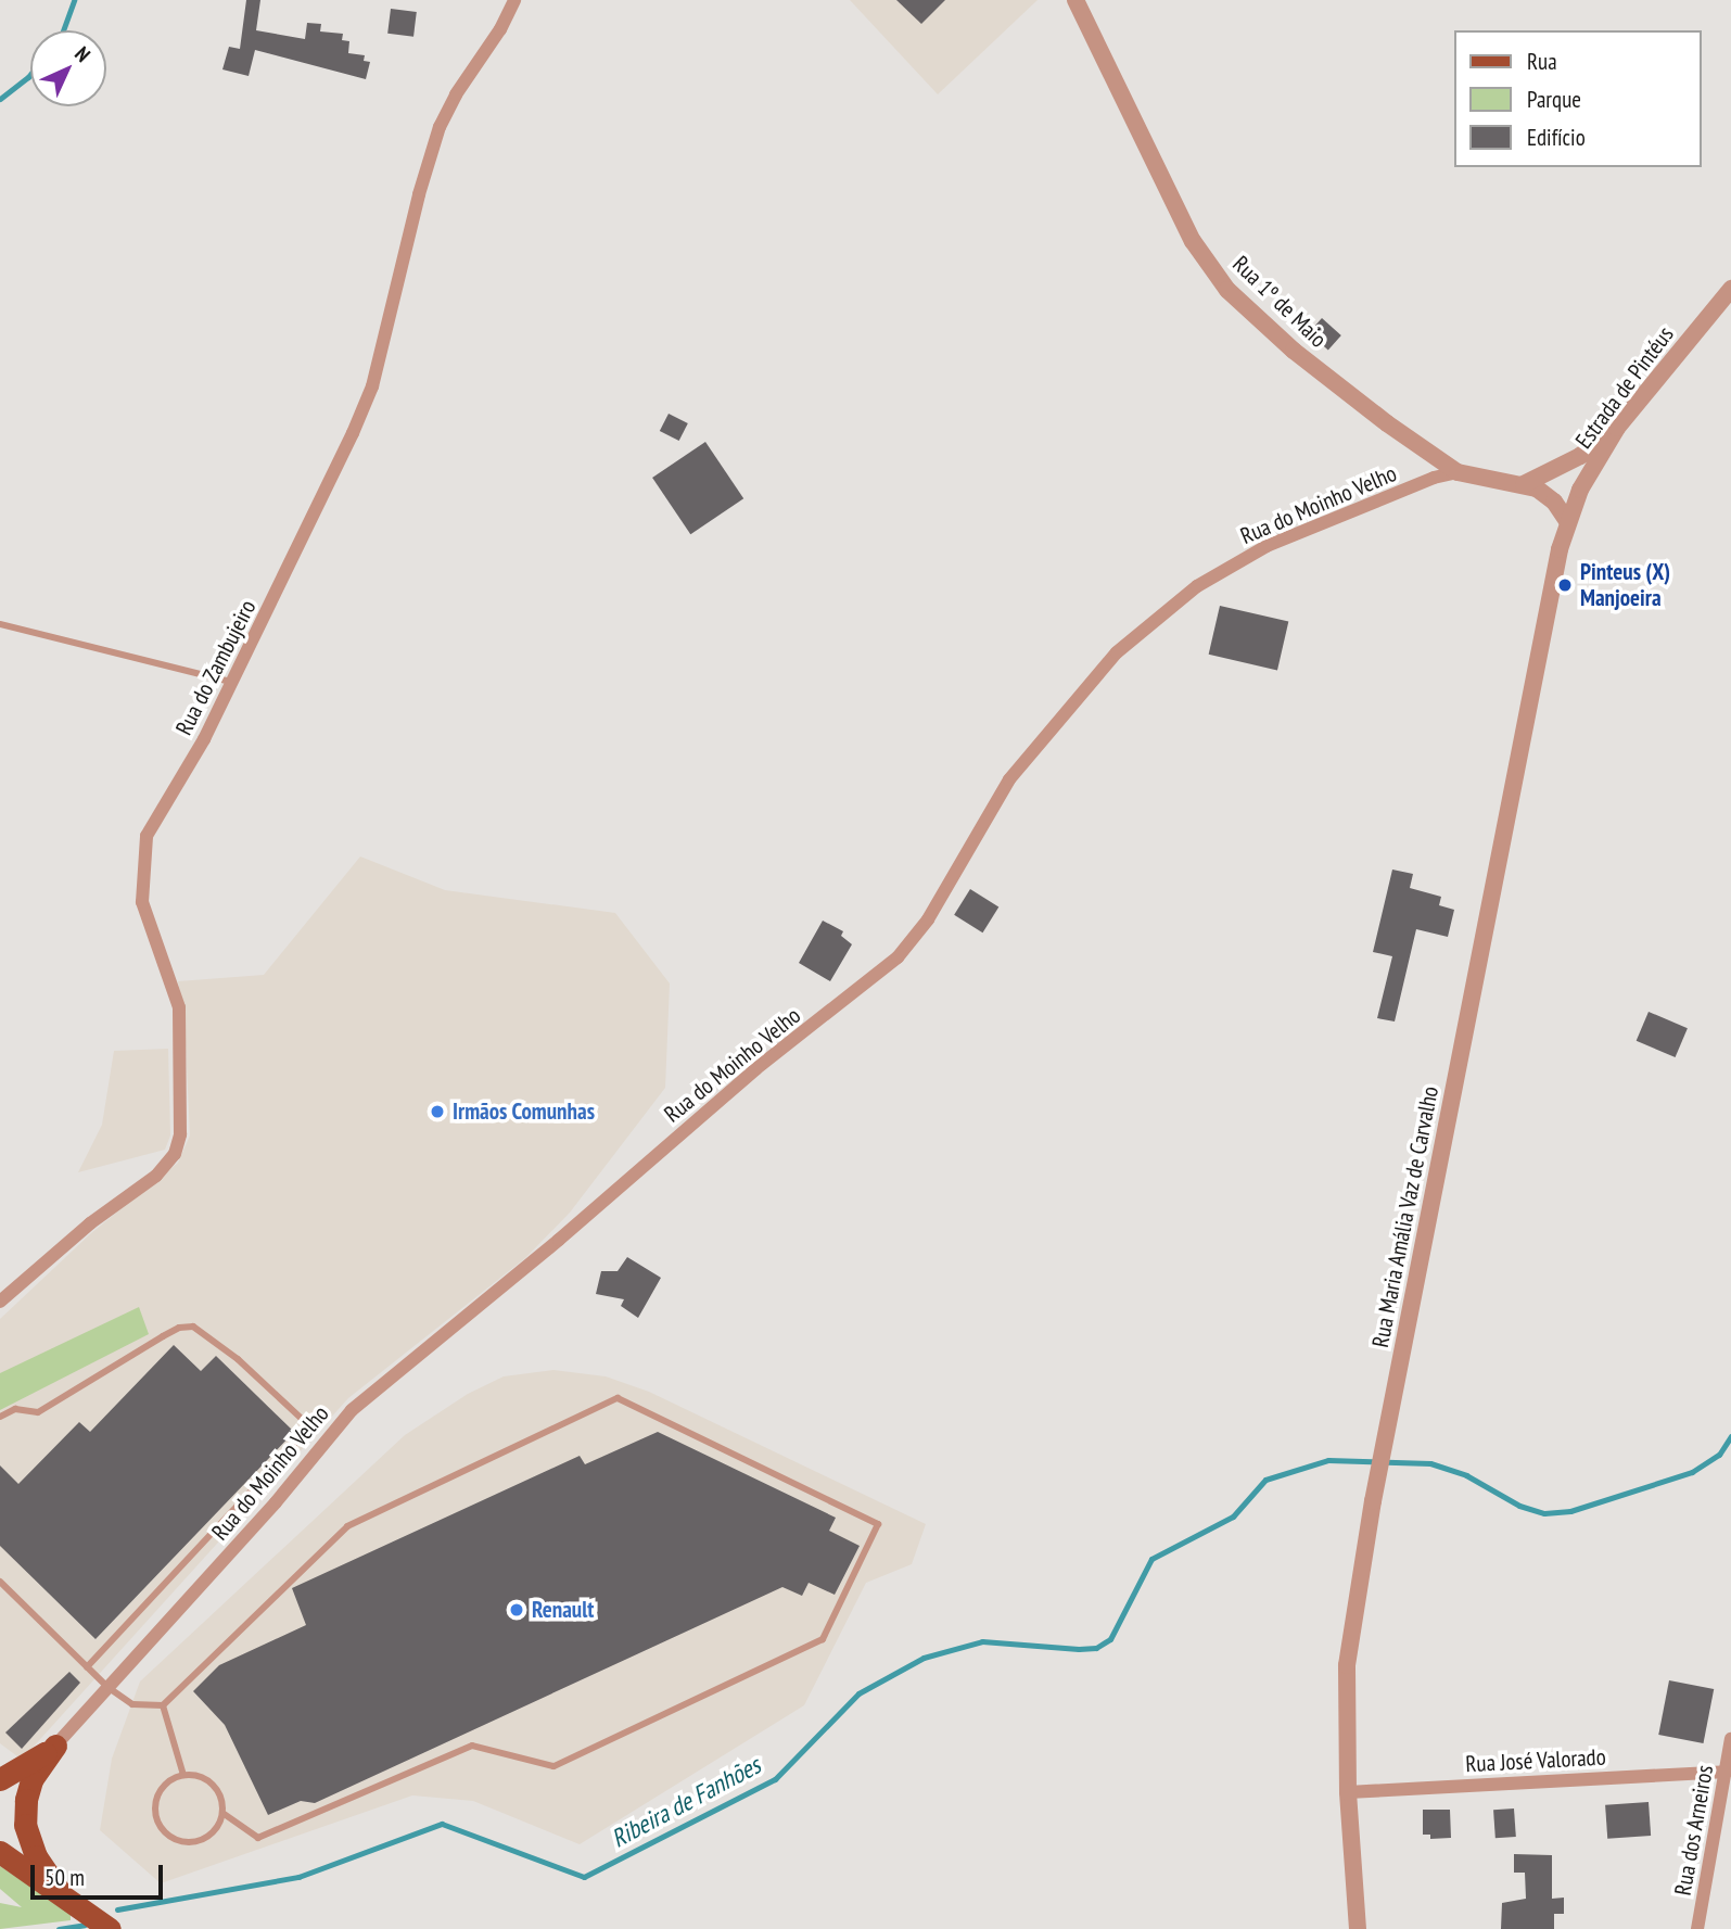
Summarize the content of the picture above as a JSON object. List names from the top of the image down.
{
  "streets": {
    "street": [
      "Rua 1º de Maio",
      "Estrada de Pintéus",
      "Rua do Moinho Velho",
      "Rua do Zambujeiro",
      "Rua Maria Amália Vaz de Carvalho",
      "Rua José Valorado",
      "Rua dos Arneiros"
    ]
  },
  "crossings": [
    ["Rua 1º de Maio", "Estrada de Pintéus"],
    ["Rua 1º de Maio", "Rua do Moinho Velho"],
    ["Rua 1º de Maio", "Rua Maria Amália Vaz de Carvalho"],
    ["Estrada de Pintéus", "Rua Maria Amália Vaz de Carvalho"],
    ["Rua Maria Amália Vaz de Carvalho", "Rua José Valorado"],
    ["Rua José Valorado", "Rua dos Arneiros"]
  ],
  "water": ["Ribeira de Fanhões"],
  "places": ["Pinteus (X) Manjoeira", "Irmãos Comunhas", "Renault"],
  "legend": ["Rua", "Parque", "Edifício"],
  "scale_bar": "50 m",
  "north": "top right"
}
